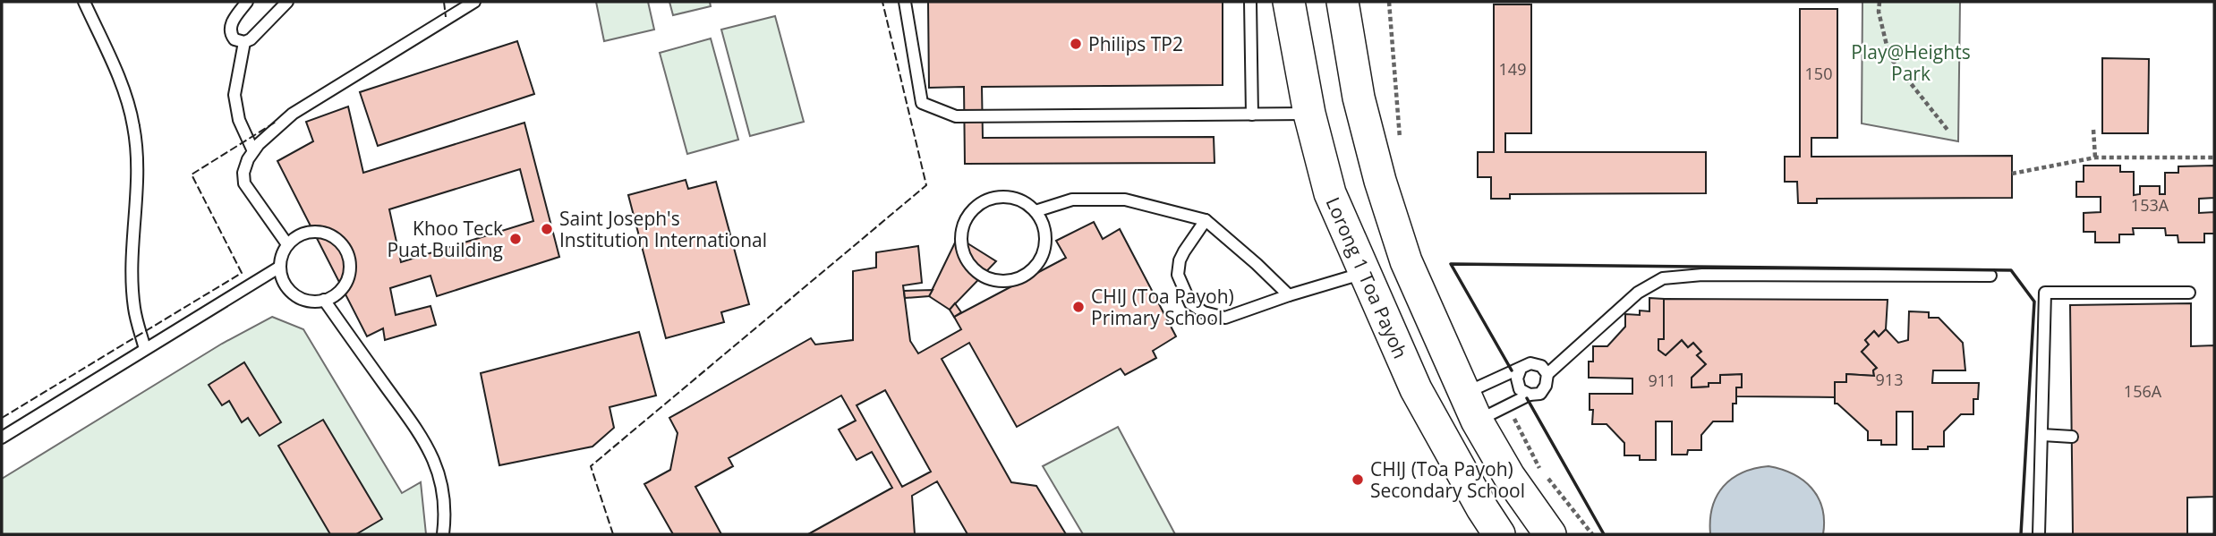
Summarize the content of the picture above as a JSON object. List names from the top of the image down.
{
  "streets": {
    "main road": ["Lorong 1 Toa Payoh"]
  },
  "parks": ["Play@Heights Park"],
  "places": [
    "Philips TP2",
    "Saint Joseph's Institution International",
    "Khoo Teck Puat Building",
    "CHIJ (Toa Payoh) Primary School",
    "CHIJ (Toa Payoh) Secondary School"
  ],
  "house_numbers": [
    "149",
    "150",
    "153A",
    "913",
    "911",
    "156A"
  ]
}
